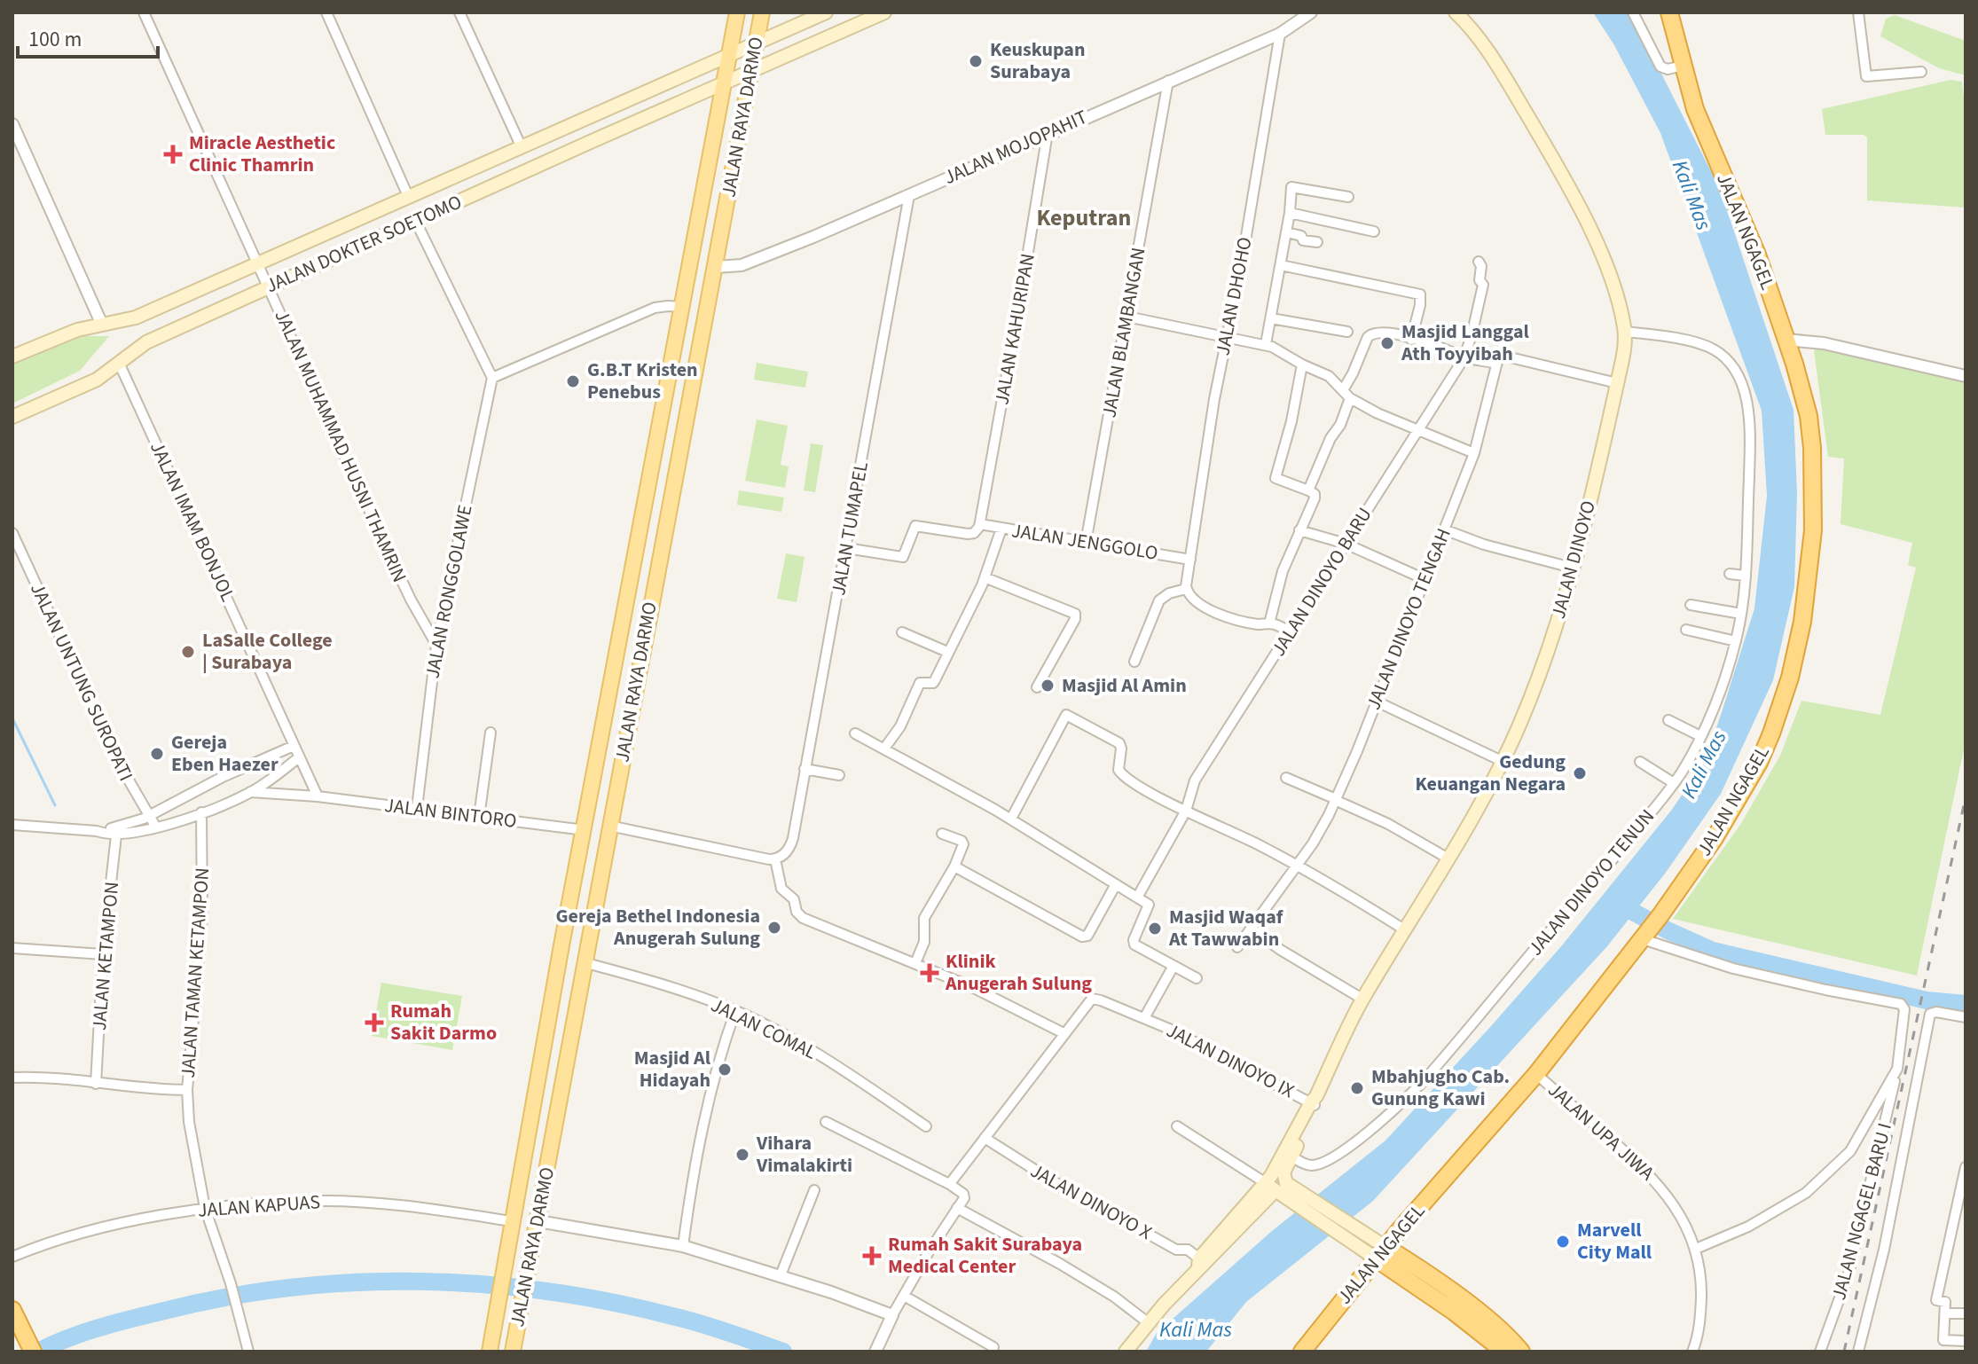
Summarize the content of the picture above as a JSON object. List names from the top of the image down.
{
  "streets": {
    "highway": ["JALAN NGAGEL"],
    "main road": ["JALAN RAYA DARMO", "JALAN DOKTER SOETOMO", "JALAN DINOYO"],
    "street": [
      "JALAN MOJOPAHIT",
      "JALAN DHOHO",
      "JALAN KAHURIPAN",
      "JALAN BLAMBANGAN",
      "JALAN MUHAMMAD HUSNI THAMRIN",
      "JALAN IMAM BONJOL",
      "JALAN TUMAPEL",
      "JALAN JENGGOLO",
      "JALAN DINOYO BARU",
      "JALAN RONGGOLAWE",
      "JALAN DINOYO TENGAH",
      "JALAN UNTUNG SUROPATI",
      "JALAN BINTORO",
      "JALAN DINOYO TENUN",
      "JALAN KETAMPON",
      "JALAN TAMAN KETAMPON",
      "JALAN COMAL",
      "JALAN DINOYO IX",
      "JALAN UPA JIWA",
      "JALAN DINOYO X",
      "JALAN KAPUAS",
      "JALAN NGAGEL BARU I"
    ]
  },
  "crossings": [
    ["JALAN RAYA DARMO", "JALAN MOJOPAHIT"],
    ["JALAN RAYA DARMO", "JALAN DOKTER SOETOMO"],
    ["JALAN RAYA DARMO", "JALAN BINTORO"],
    ["JALAN RAYA DARMO", "JALAN COMAL"],
    ["JALAN RAYA DARMO", "JALAN KAPUAS"],
    ["JALAN MOJOPAHIT", "JALAN DHOHO"],
    ["JALAN MOJOPAHIT", "JALAN KAHURIPAN"],
    ["JALAN MOJOPAHIT", "JALAN BLAMBANGAN"],
    ["JALAN MOJOPAHIT", "JALAN TUMAPEL"],
    ["JALAN NGAGEL", "JALAN UPA JIWA"],
    ["JALAN NGAGEL", "JALAN NGAGEL BARU I"],
    ["JALAN DOKTER SOETOMO", "JALAN MUHAMMAD HUSNI THAMRIN"],
    ["JALAN DOKTER SOETOMO", "JALAN IMAM BONJOL"],
    ["JALAN DHOHO", "JALAN JENGGOLO"],
    ["JALAN KAHURIPAN", "JALAN JENGGOLO"],
    ["JALAN BLAMBANGAN", "JALAN JENGGOLO"],
    ["JALAN MUHAMMAD HUSNI THAMRIN", "JALAN RONGGOLAWE"],
    ["JALAN IMAM BONJOL", "JALAN BINTORO"],
    ["JALAN DINOYO", "JALAN DINOYO TENUN"],
    ["JALAN DINOYO", "JALAN DINOYO IX"],
    ["JALAN RONGGOLAWE", "JALAN BINTORO"],
    ["JALAN TAMAN KETAMPON", "JALAN KAPUAS"]
  ],
  "districts": ["Keputran"],
  "water": ["Kali Mas"],
  "places": {
    "other": [
      "Keuskupan Surabaya",
      "Masjid Langgal Ath Toyyibah",
      "G.B.T Kristen Penebus",
      "LaSalle College | Surabaya",
      "Masjid Al Amin",
      "Gereja Eben Haezer",
      "Gedung Keuangan Negara",
      "Gereja Bethel Indonesia Anugerah Sulung",
      "Masjid Waqaf At Tawwabin",
      "Masjid Al Hidayah",
      "Mbahjugho Cab. Gunung Kawi",
      "Vihara Vimalakirti",
      "Marvell City Mall"
    ],
    "health": [
      "Miracle Aesthetic Clinic Thamrin",
      "Klinik Anugerah Sulung",
      "Rumah Sakit Darmo",
      "Rumah Sakit Surabaya Medical Center"
    ]
  },
  "scale_bar": "100 m"
}
